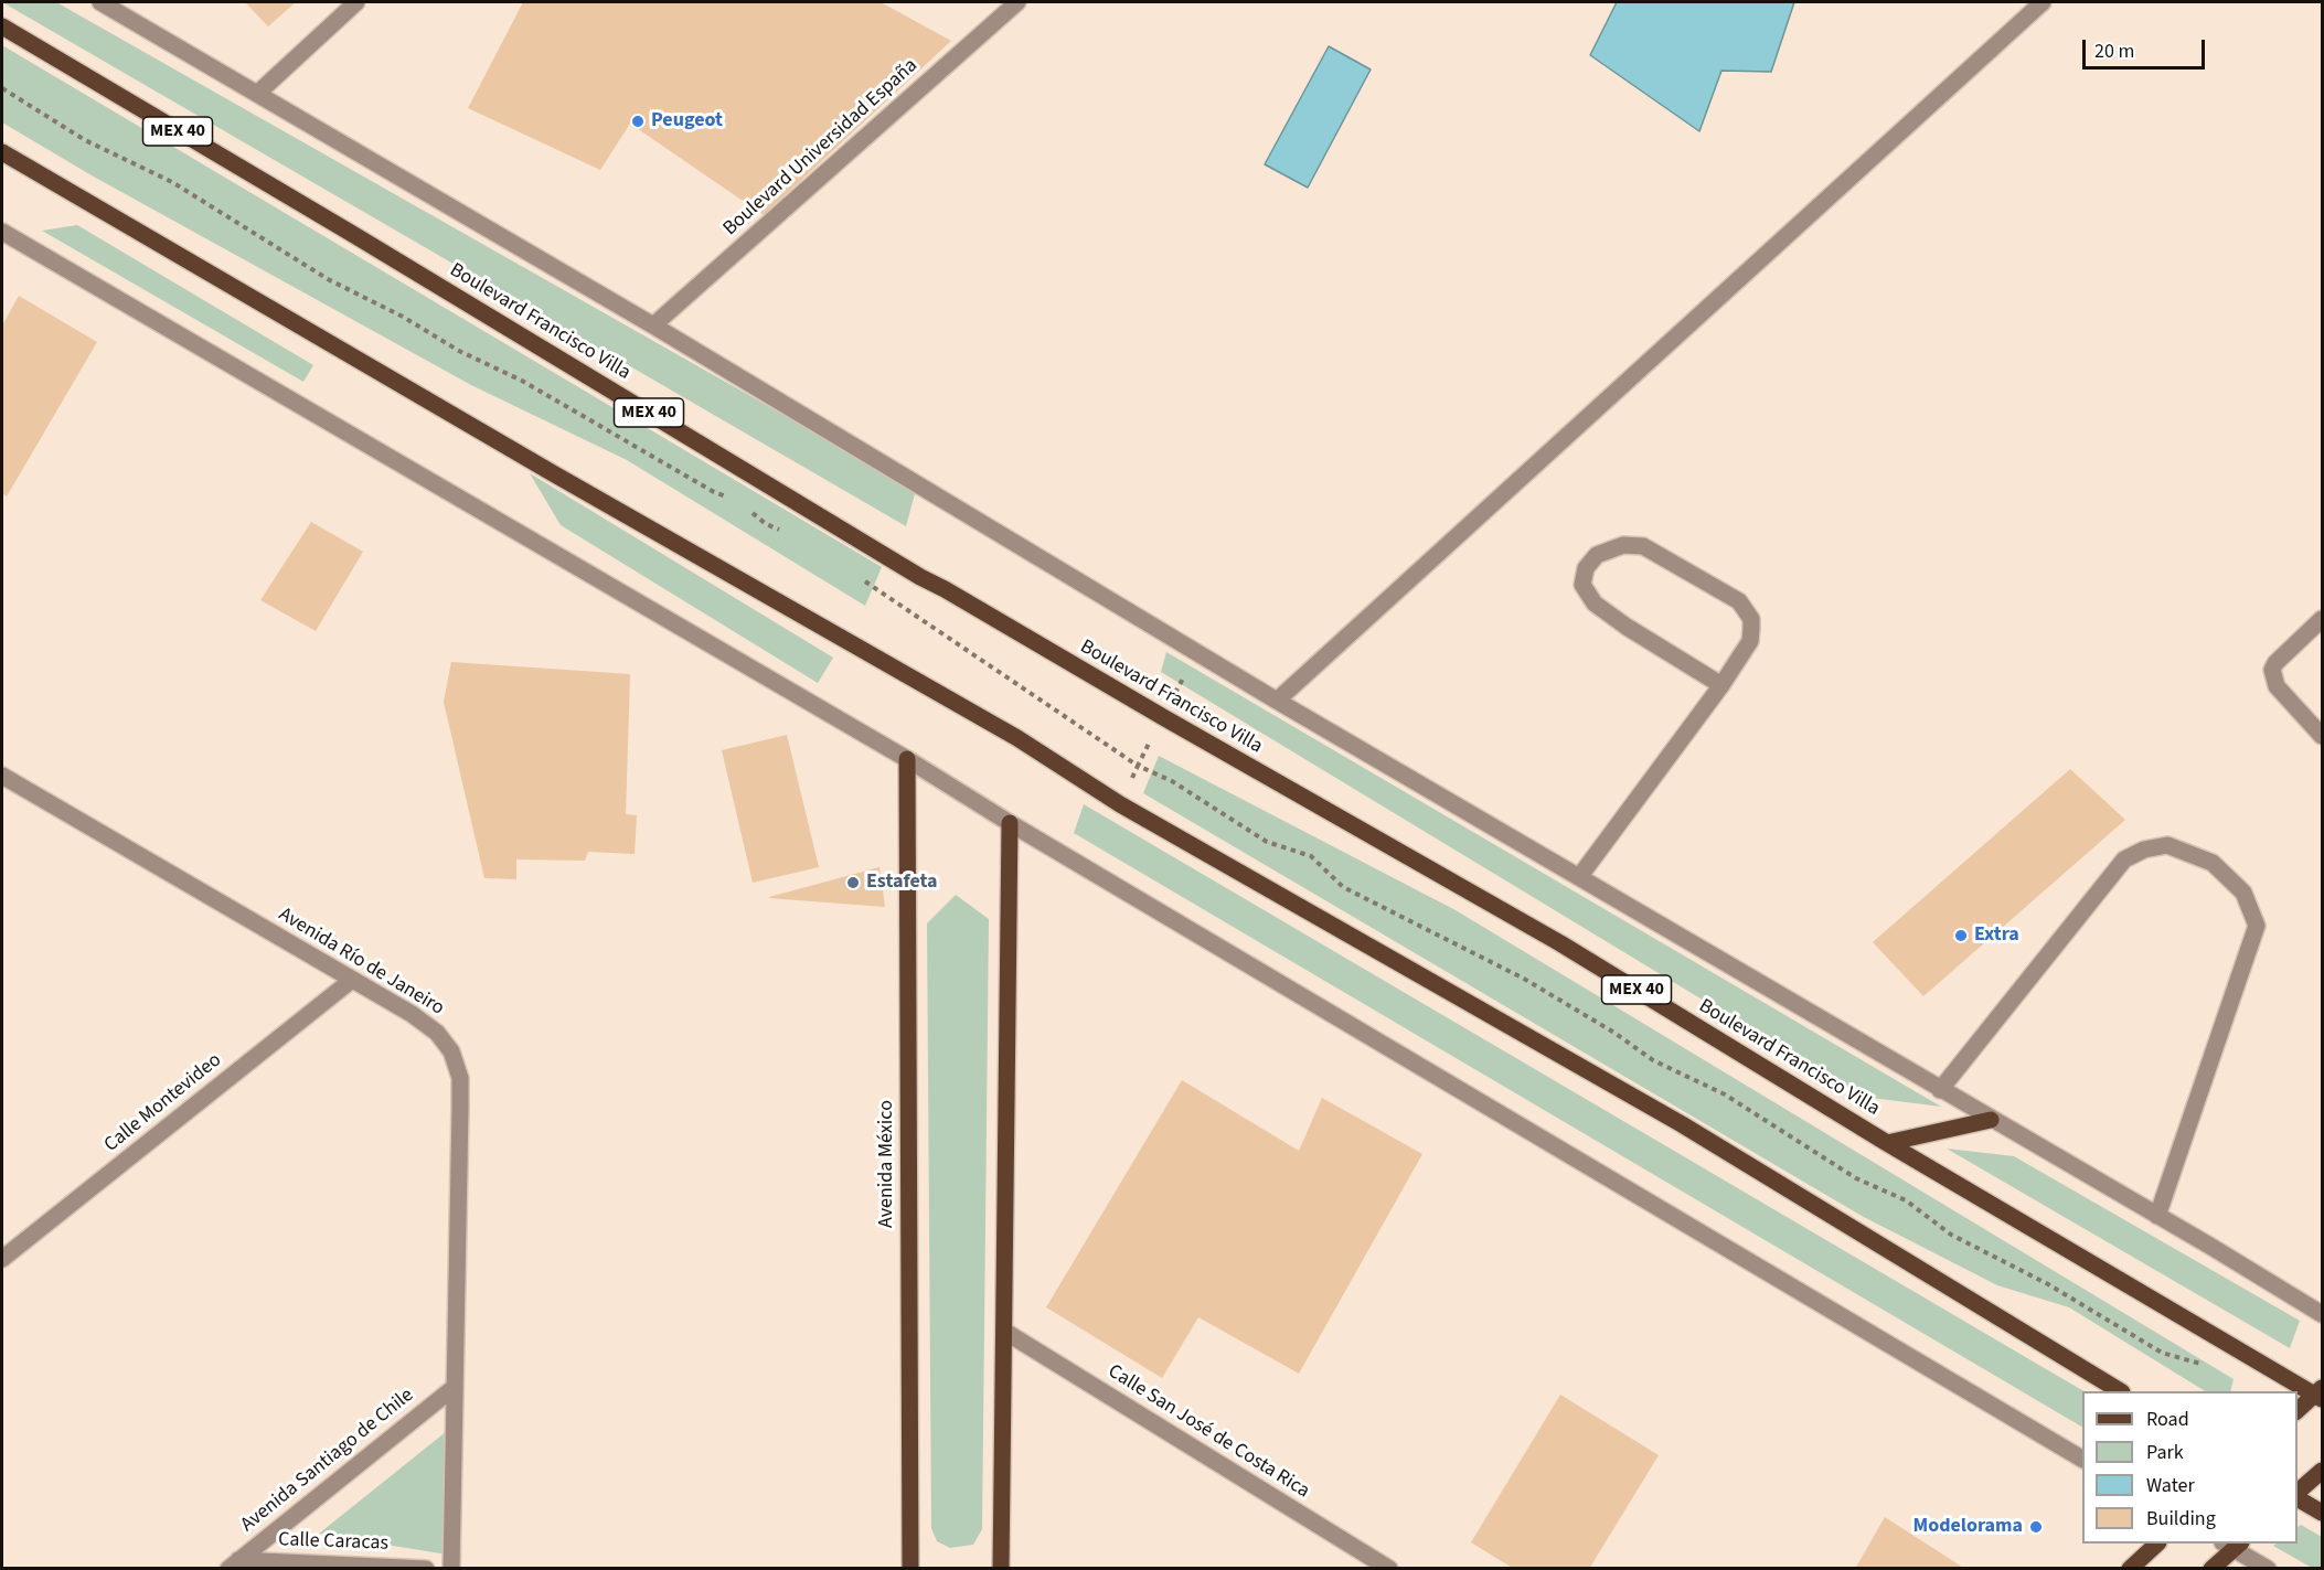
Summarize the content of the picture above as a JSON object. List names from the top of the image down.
{
  "streets": {
    "main road": ["MEX 40", "Boulevard Francisco Villa", "Avenida México"],
    "street": [
      "Boulevard Universidad España",
      "Avenida Río de Janeiro",
      "Calle Montevideo",
      "Calle San José de Costa Rica",
      "Avenida Santiago de Chile",
      "Calle Caracas"
    ]
  },
  "crossings": [
    ["Avenida Río de Janeiro", "Calle Montevideo"],
    ["Avenida Río de Janeiro", "Avenida Santiago de Chile"],
    ["Avenida Santiago de Chile", "Calle Caracas"]
  ],
  "places": [
    "Peugeot",
    "Estafeta",
    "Extra",
    "Modelorama"
  ],
  "legend": [
    "Road",
    "Park",
    "Water",
    "Building"
  ],
  "scale_bar": "20 m"
}
